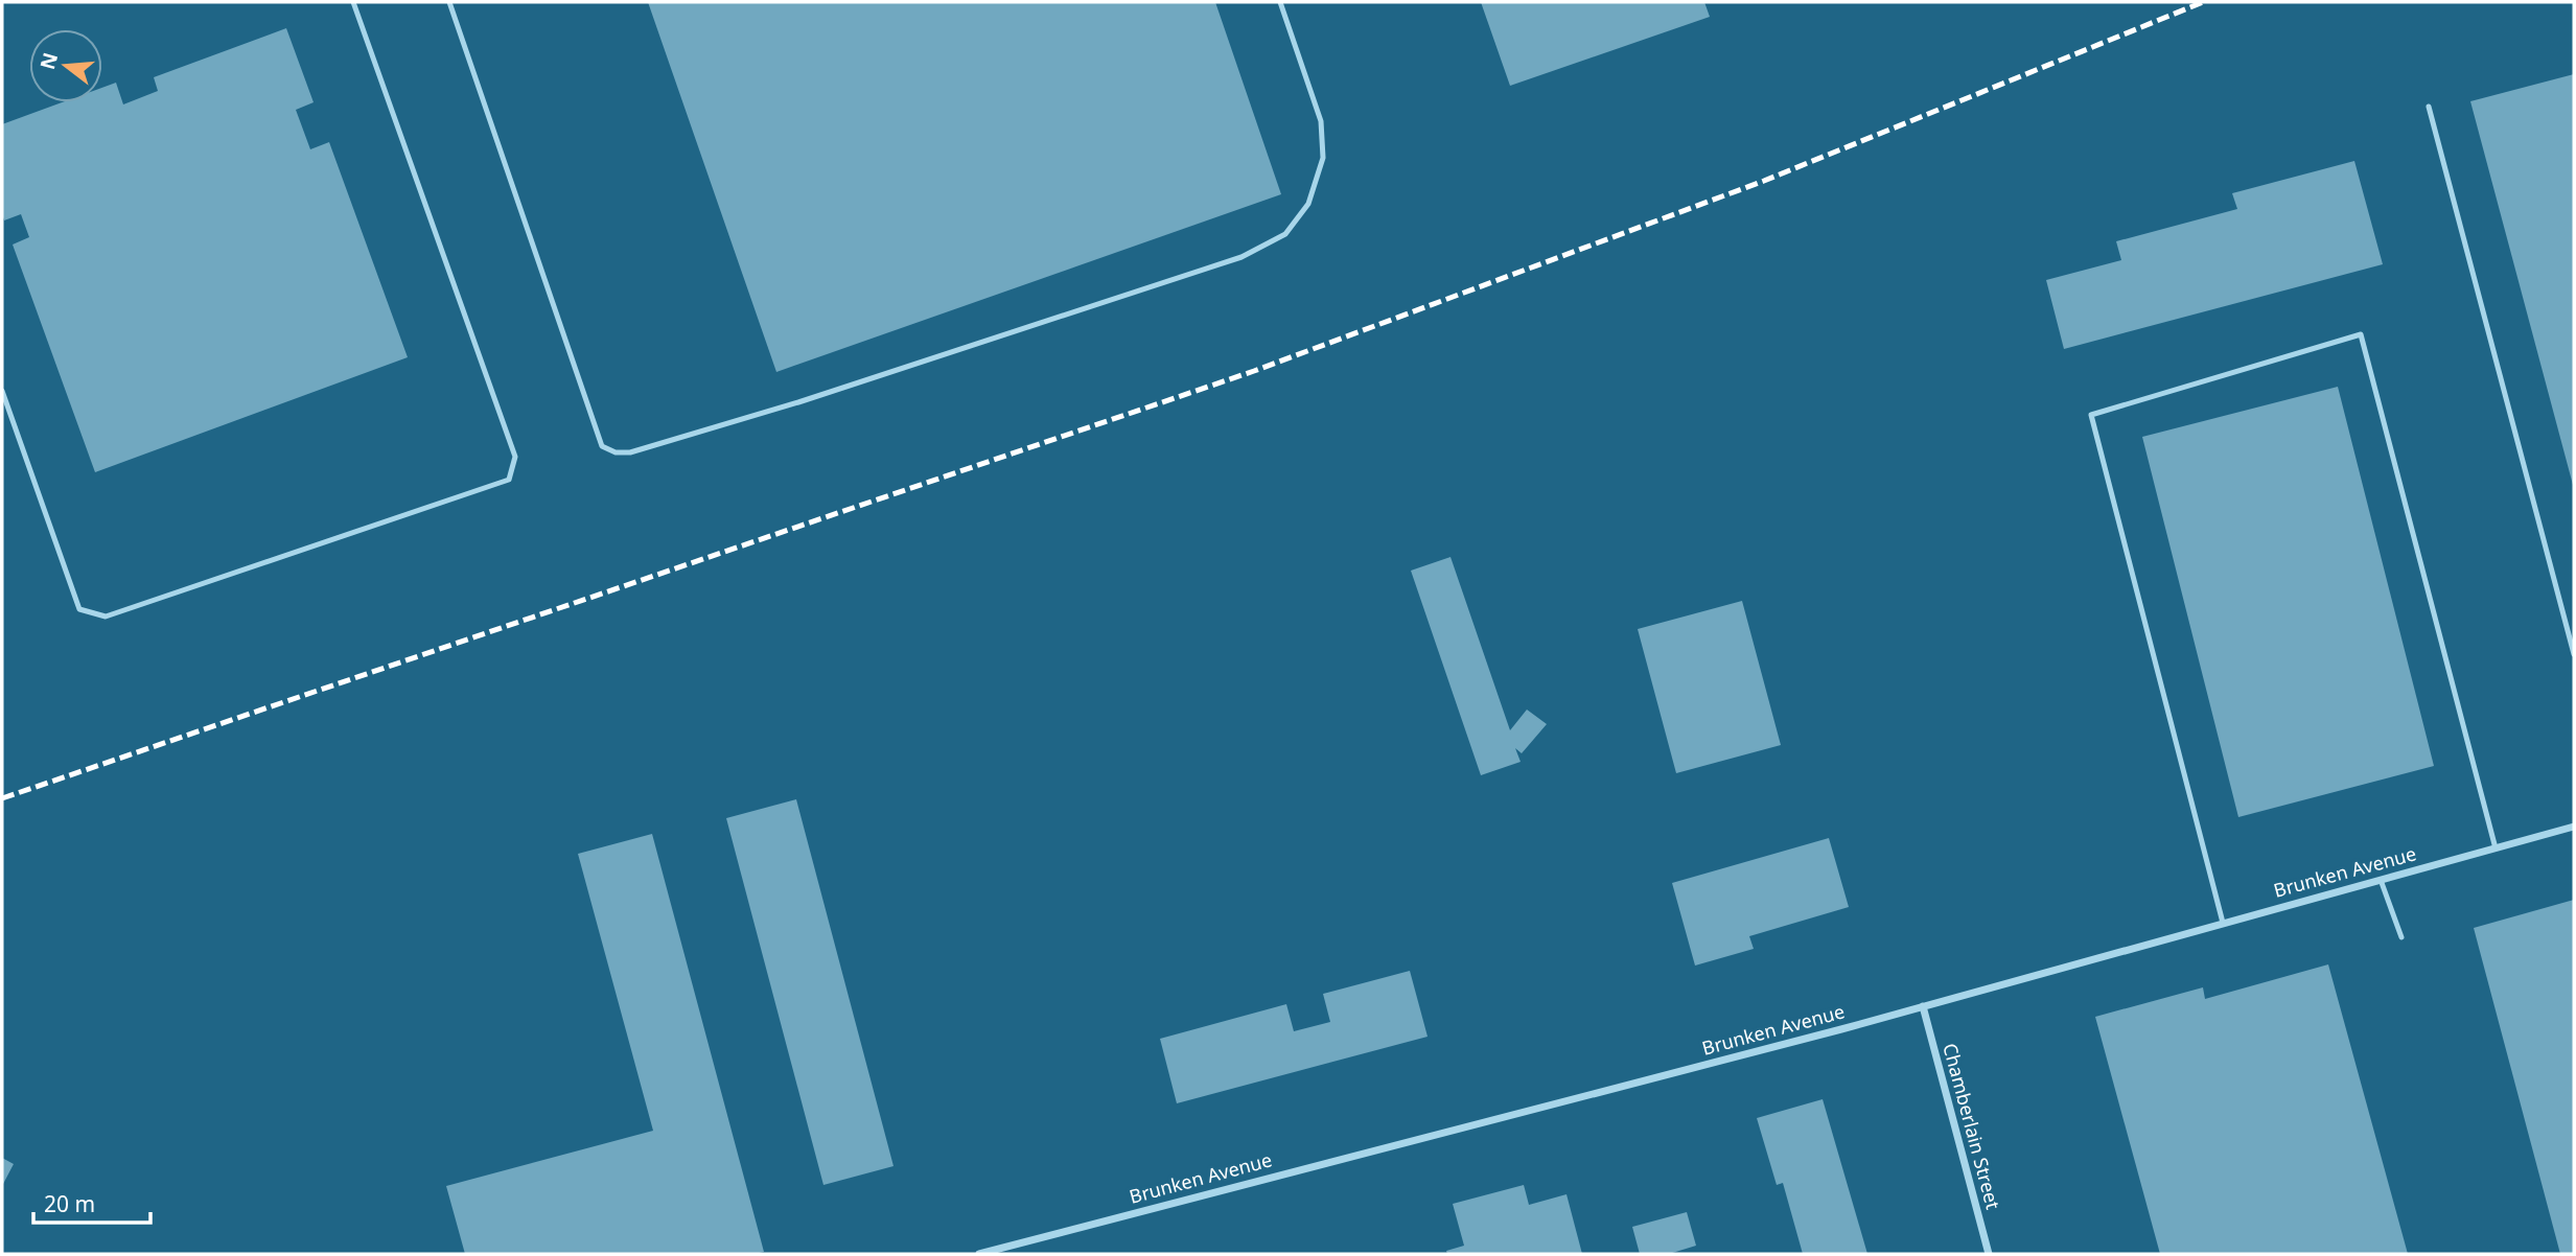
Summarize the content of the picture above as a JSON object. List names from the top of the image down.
{
  "streets": {
    "street": ["Brunken Avenue", "Chamberlain Street"]
  },
  "crossings": [
    ["Brunken Avenue", "Chamberlain Street"]
  ],
  "scale_bar": "20 m",
  "north": "left"
}
